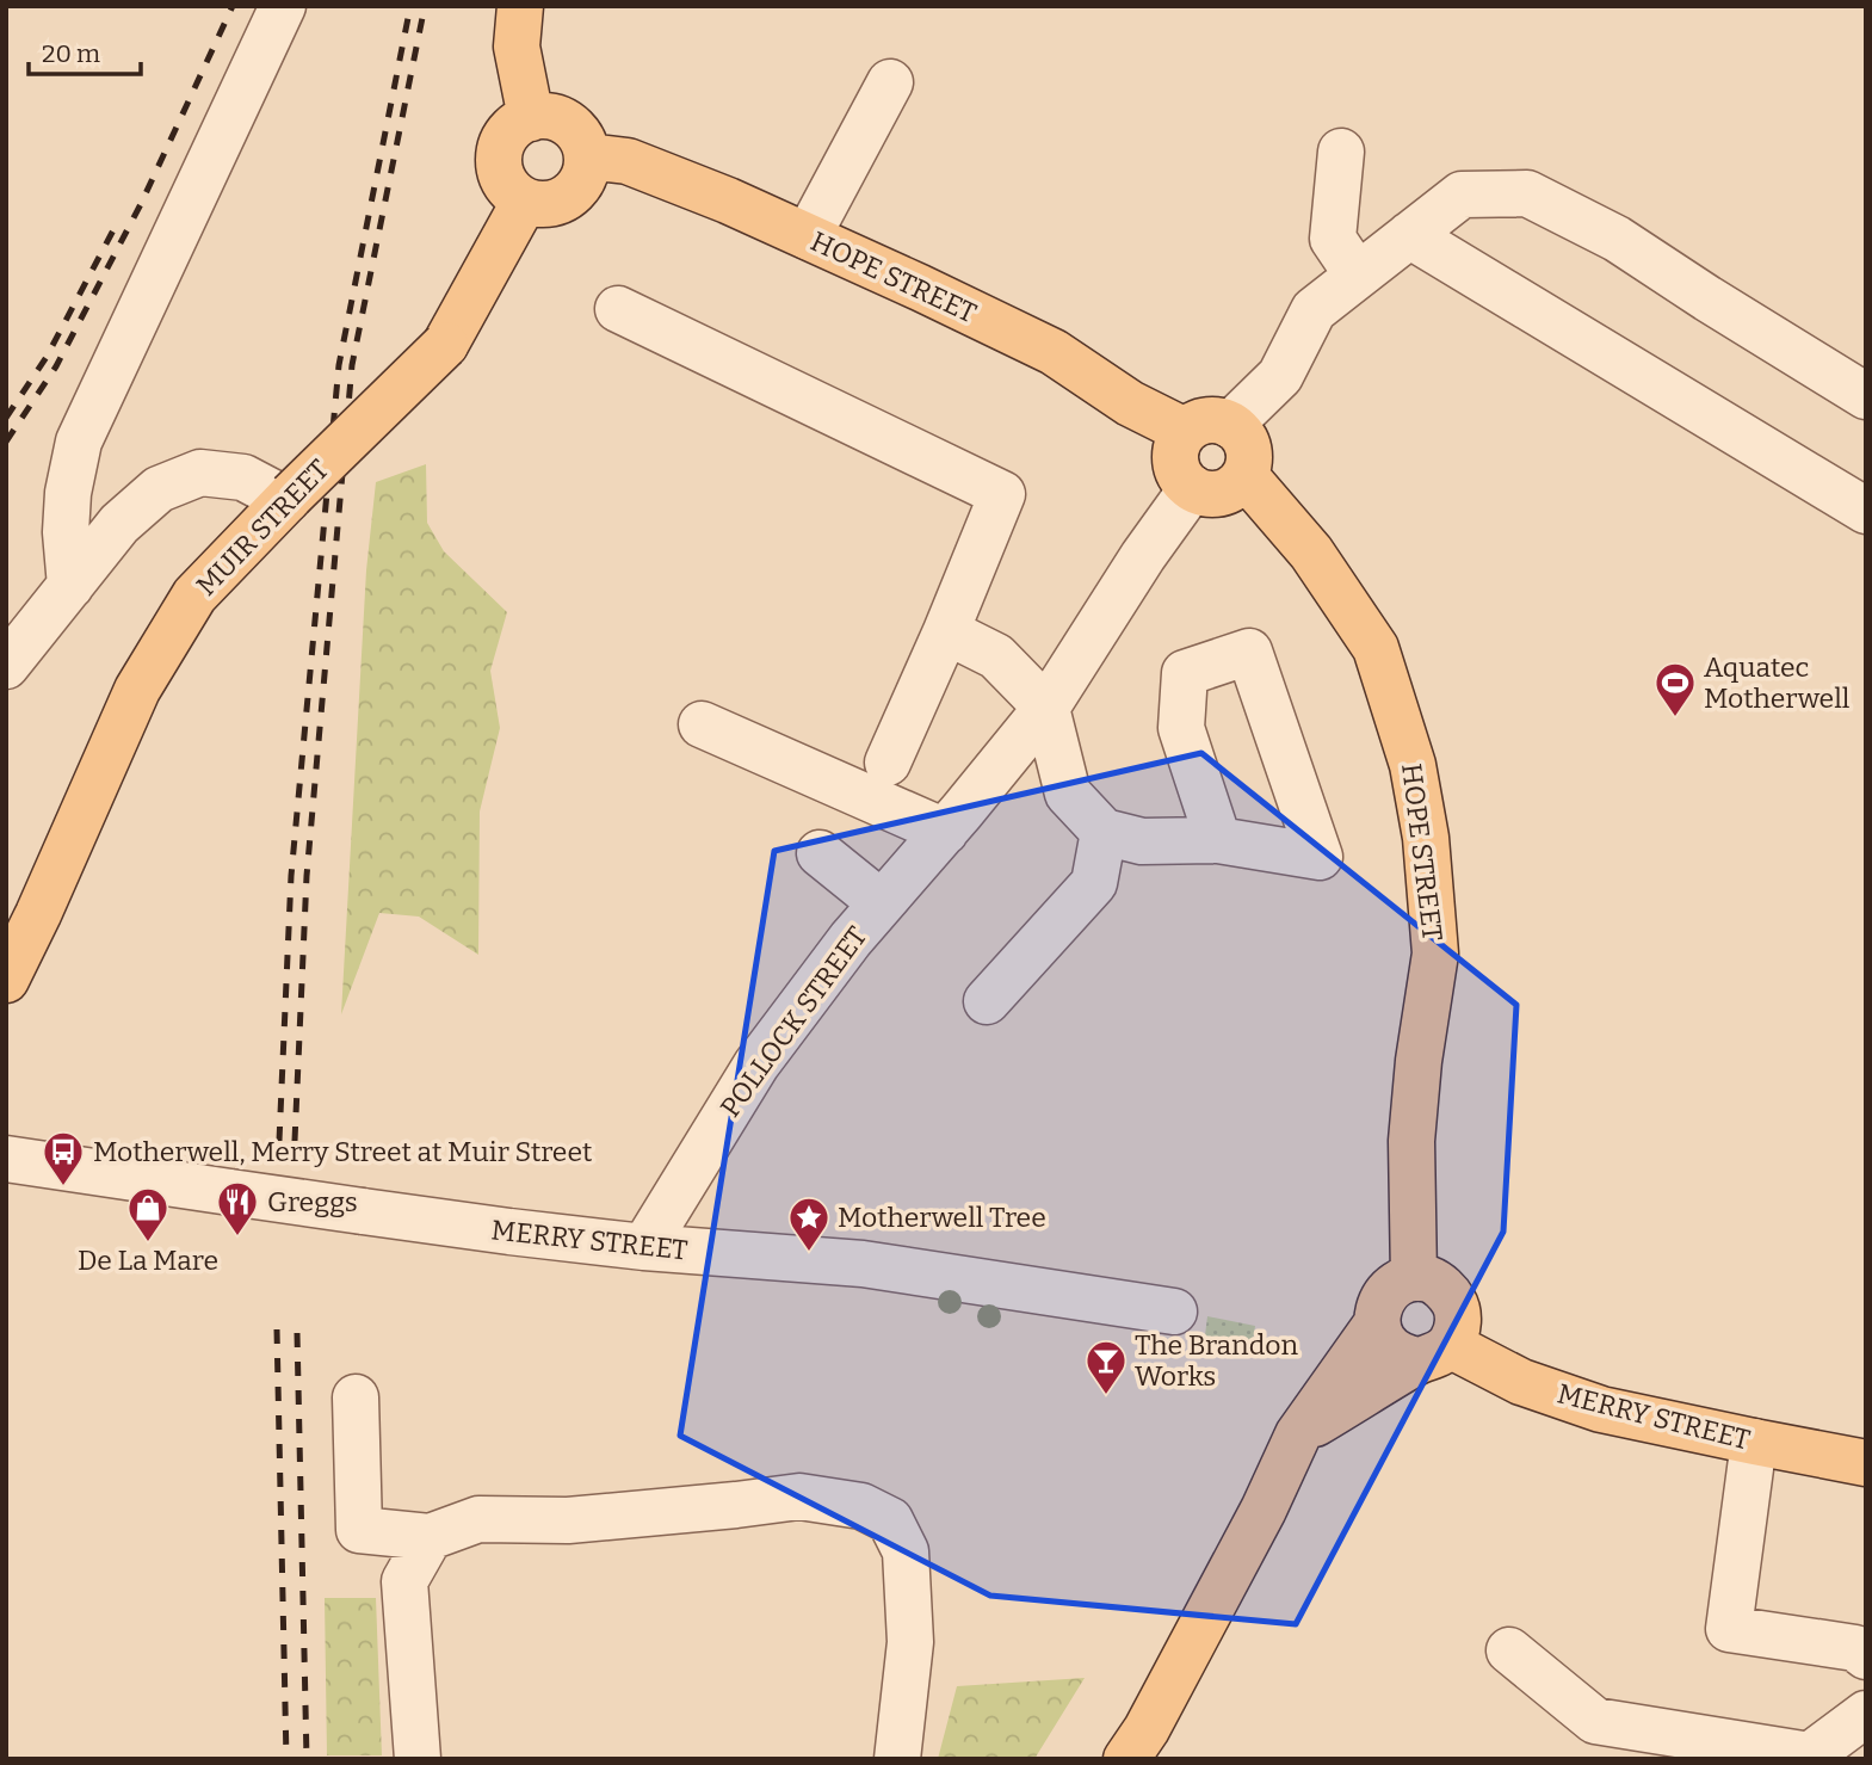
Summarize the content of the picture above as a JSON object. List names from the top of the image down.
{
  "streets": {
    "main road": ["HOPE STREET", "MUIR STREET", "MERRY STREET"],
    "street": ["POLLOCK STREET"]
  },
  "crossings": [
    ["HOPE STREET", "MUIR STREET"],
    ["HOPE STREET", "POLLOCK STREET"],
    ["HOPE STREET", "MERRY STREET"],
    ["POLLOCK STREET", "MERRY STREET"]
  ],
  "places": {
    "sports": ["Aquatec Motherwell"],
    "bus stop": ["Motherwell, Merry Street at Muir Street"],
    "restaurant": ["Greggs"],
    "shop": ["De La Mare"],
    "place": ["Motherwell Tree"],
    "bar": ["The Brandon Works"]
  },
  "scale_bar": "20 m"
}
